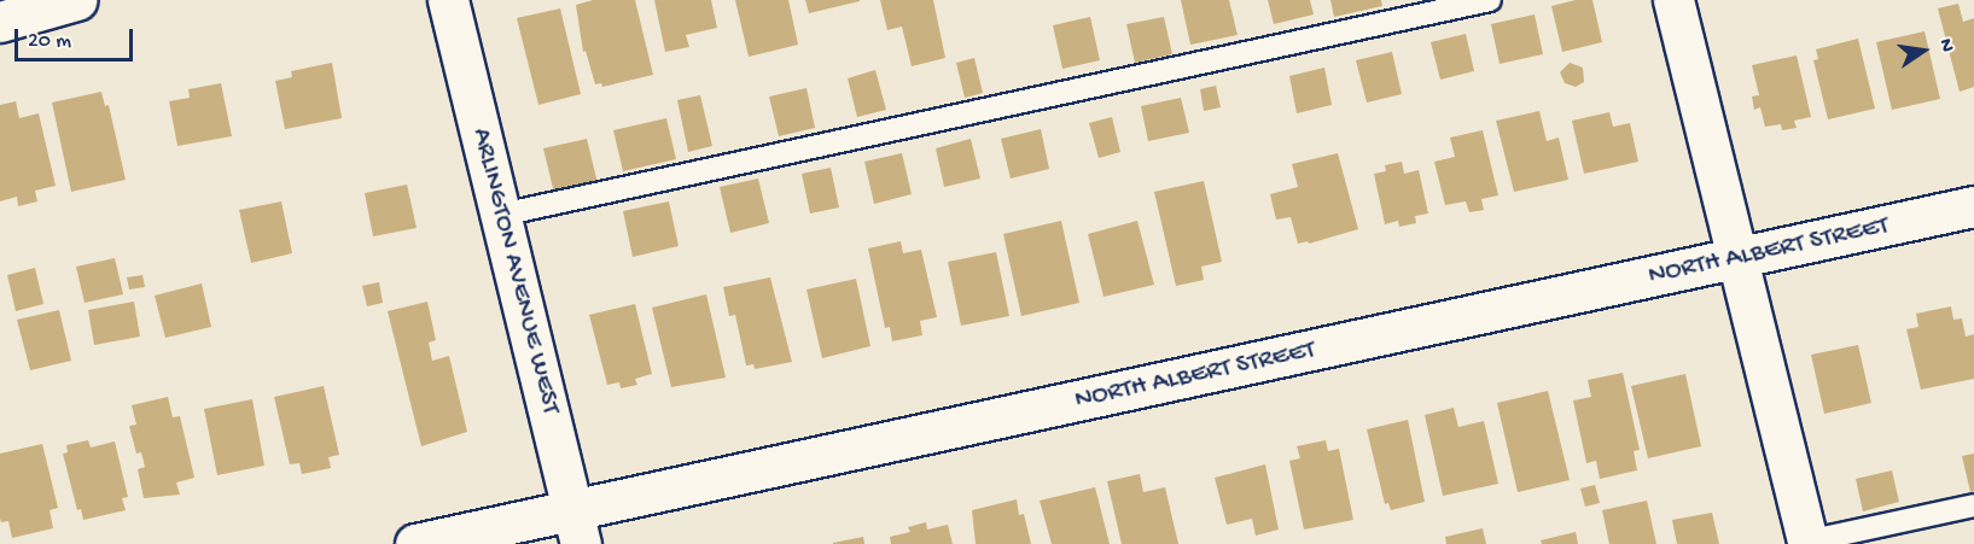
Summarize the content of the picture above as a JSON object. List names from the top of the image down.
{
  "streets": {
    "street": ["NORTH ALBERT STREET", "ARLINGTON AVENUE WEST"]
  },
  "crossings": [
    ["NORTH ALBERT STREET", "ARLINGTON AVENUE WEST"]
  ],
  "scale_bar": "20 m",
  "north": "right"
}
